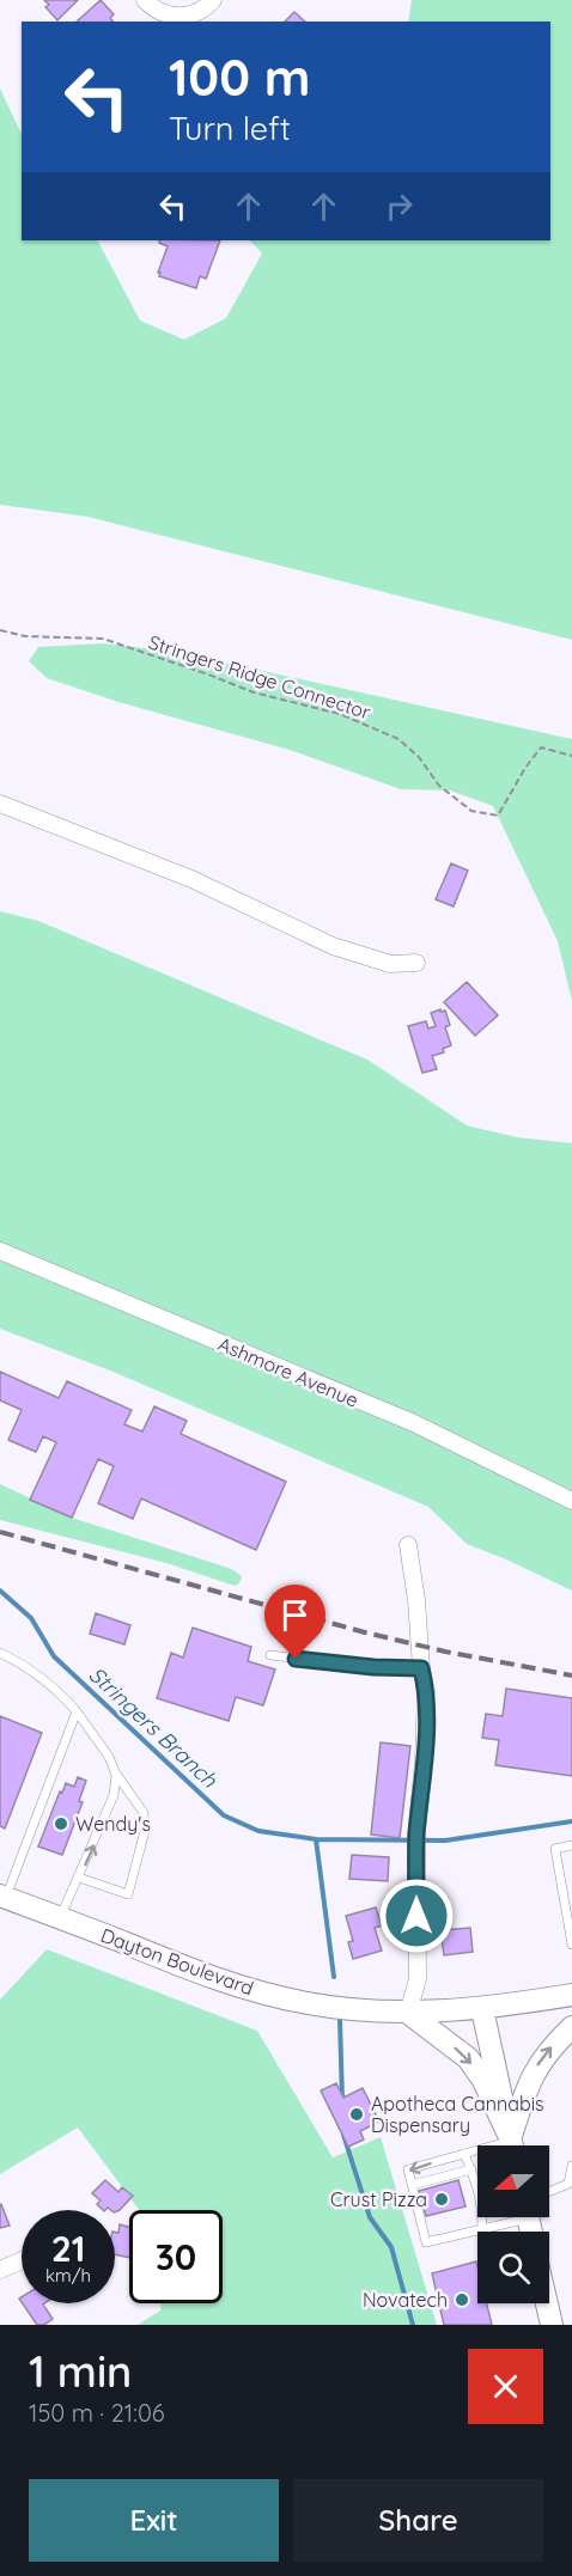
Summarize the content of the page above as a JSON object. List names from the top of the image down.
{
  "streets": {
    "main road": ["Dayton Boulevard"],
    "street": ["Ashmore Avenue"],
    "path": ["Stringers Ridge Connector"]
  },
  "water": ["Stringers Branch"],
  "places": [
    "Wendy's",
    "Apotheca Cannabis Dispensary",
    "Crust Pizza",
    "Novatech"
  ],
  "north": "left",
  "page": {
    "turn": ["100 m", "Turn left"],
    "speed": "21 km/h",
    "limit": "30",
    "heading": ["1 min", "150 m · 21:06"],
    "buttons": ["Exit", "Share"]
  }
}
